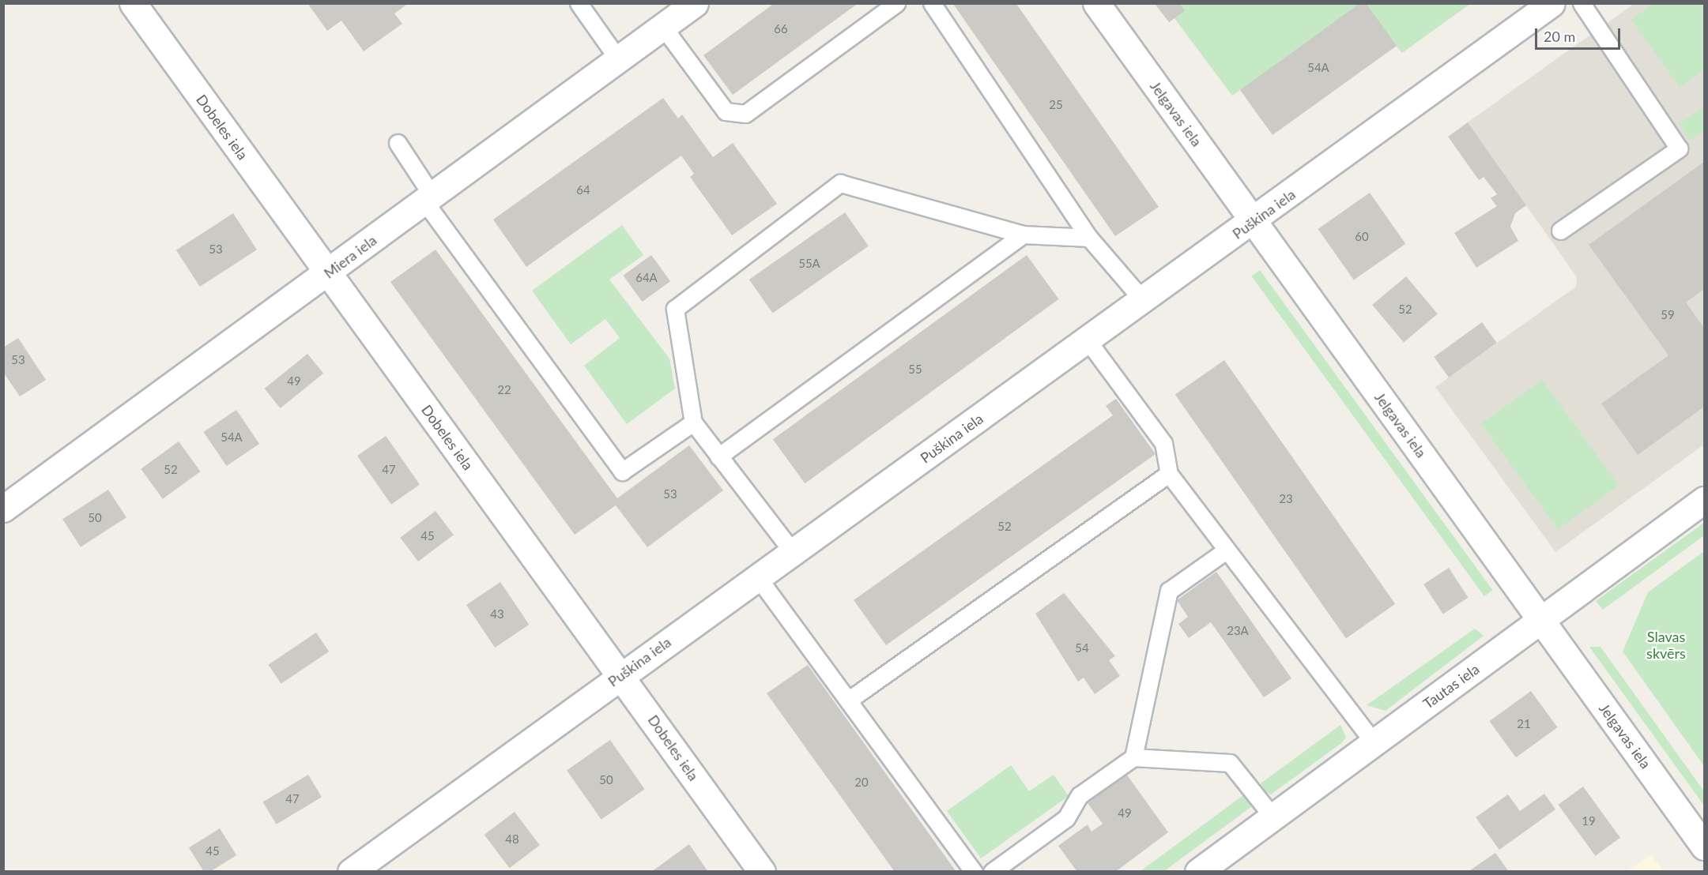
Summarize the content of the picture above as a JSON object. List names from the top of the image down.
{
  "streets": {
    "street": [
      "Jelgavas iela",
      "Dobeles iela",
      "Puškina iela",
      "Miera iela",
      "Tautas iela"
    ]
  },
  "crossings": [
    ["Jelgavas iela", "Puškina iela"],
    ["Jelgavas iela", "Tautas iela"],
    ["Dobeles iela", "Puškina iela"],
    ["Dobeles iela", "Miera iela"]
  ],
  "parks": ["Slavas skvērs"],
  "house_numbers": [
    "66",
    "54A",
    "25",
    "64",
    "60",
    "53",
    "55A",
    "64A",
    "52",
    "59",
    "53",
    "55",
    "49",
    "22",
    "54A",
    "52",
    "47",
    "53",
    "23",
    "50",
    "52",
    "45",
    "43",
    "23A",
    "54",
    "21",
    "50",
    "20",
    "47",
    "49",
    "19",
    "48",
    "45"
  ],
  "scale_bar": "20 m"
}
